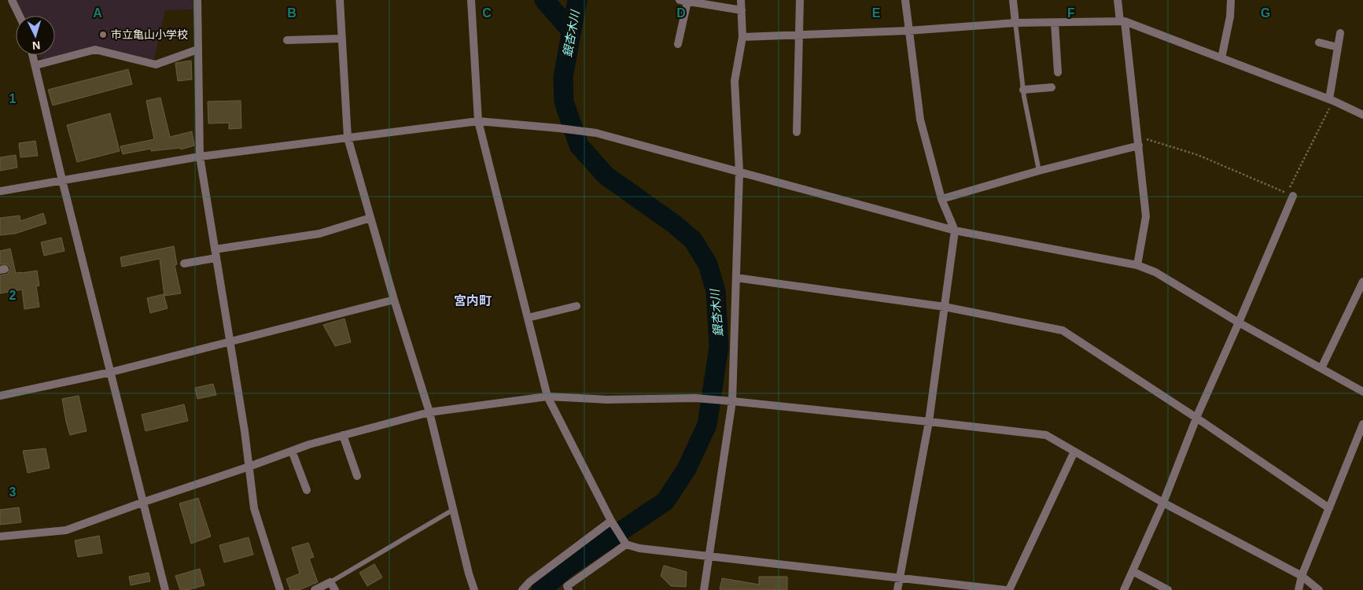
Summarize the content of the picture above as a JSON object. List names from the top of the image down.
{
  "districts": ["宮内町"],
  "water": ["銀杏木川"],
  "places": ["市立亀山小学校"],
  "north": "bottom",
  "grid": {
    "columns": [
      "A",
      "B",
      "C",
      "D",
      "E",
      "F",
      "G"
    ],
    "rows": ["1", "2", "3"]
  }
}
